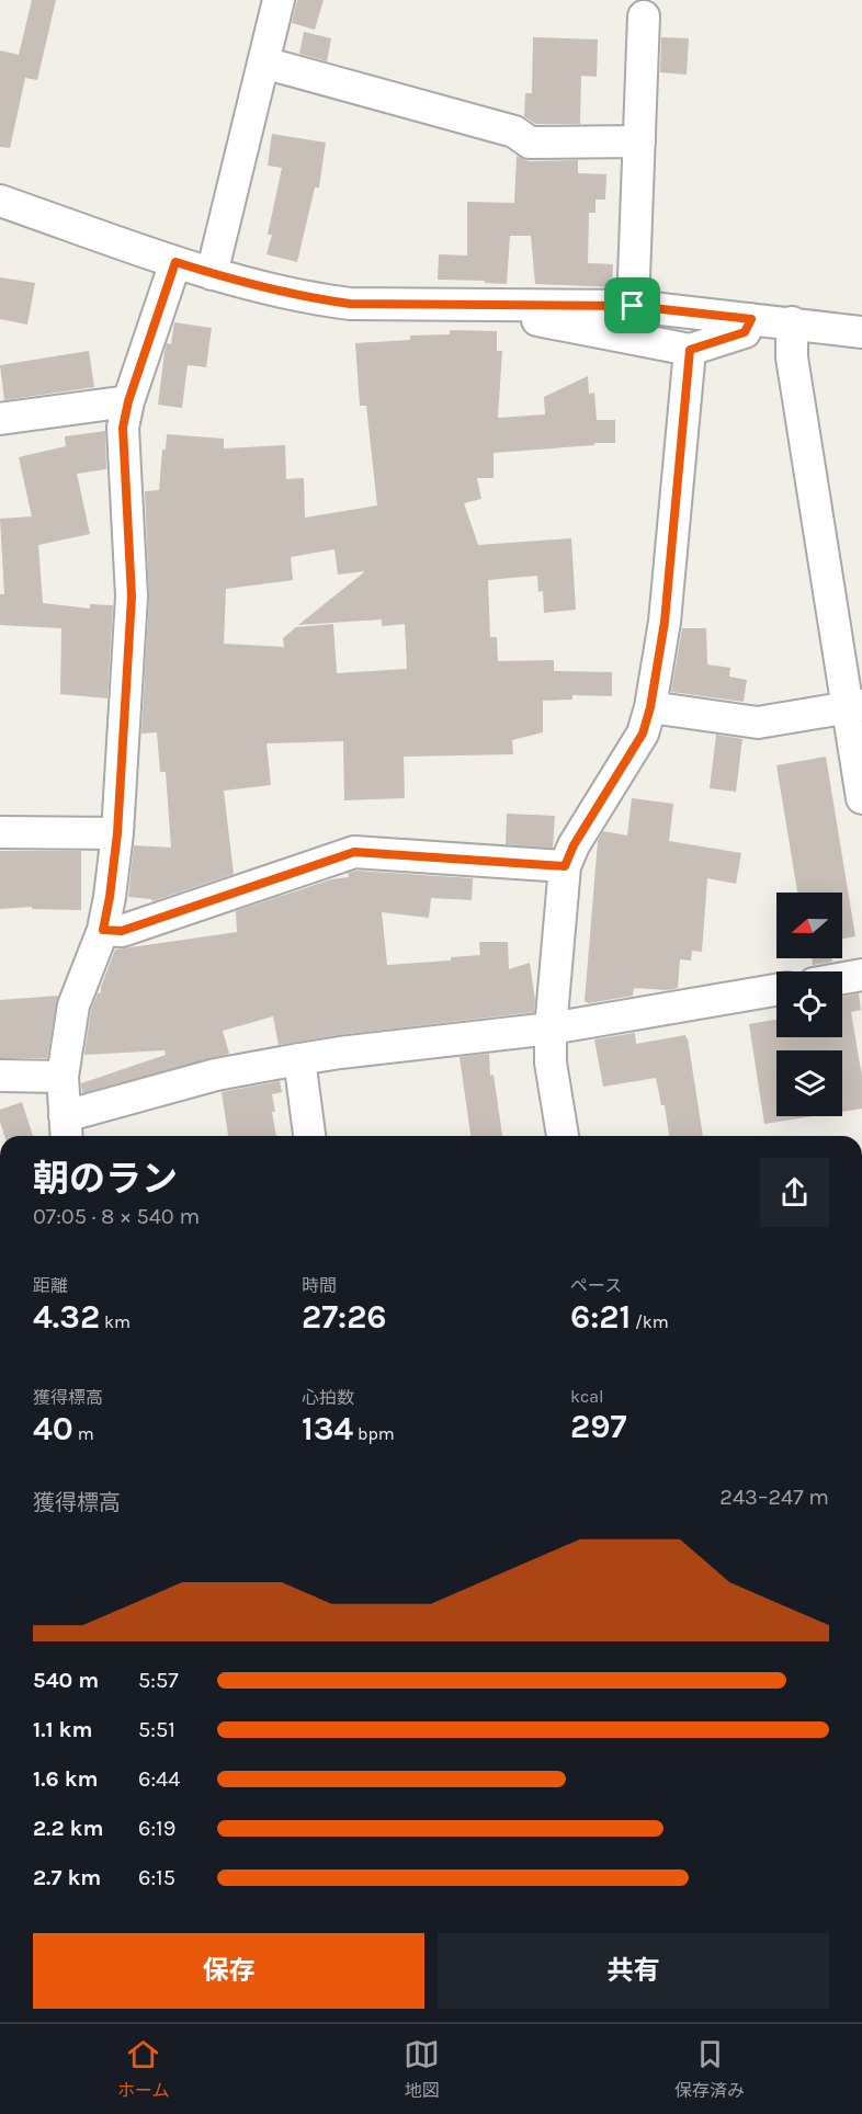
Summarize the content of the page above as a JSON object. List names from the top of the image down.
{
  "north": "left",
  "page": {
    "heading": ["朝のラン", "07:05 · 8 × 540 m"],
    "stats": [
      ["距離", "4.32 km"],
      ["時間", "27:26"],
      ["ペース", "6:21 /km"],
      ["獲得標高", "40 m"],
      ["心拍数", "134 bpm"],
      ["kcal", "297"]
    ],
    "chart": ["獲得標高", "243–247 m"],
    "list": [
      {
        "name": "540 m",
        "note": "5:57"
      },
      {
        "name": "1.1 km",
        "note": "5:51"
      },
      {
        "name": "1.6 km",
        "note": "6:44"
      },
      {
        "name": "2.2 km",
        "note": "6:19"
      },
      {
        "name": "2.7 km",
        "note": "6:15"
      }
    ],
    "buttons": ["保存", "共有"],
    "tabs": ["ホーム", "地図", "保存済み"]
  }
}
